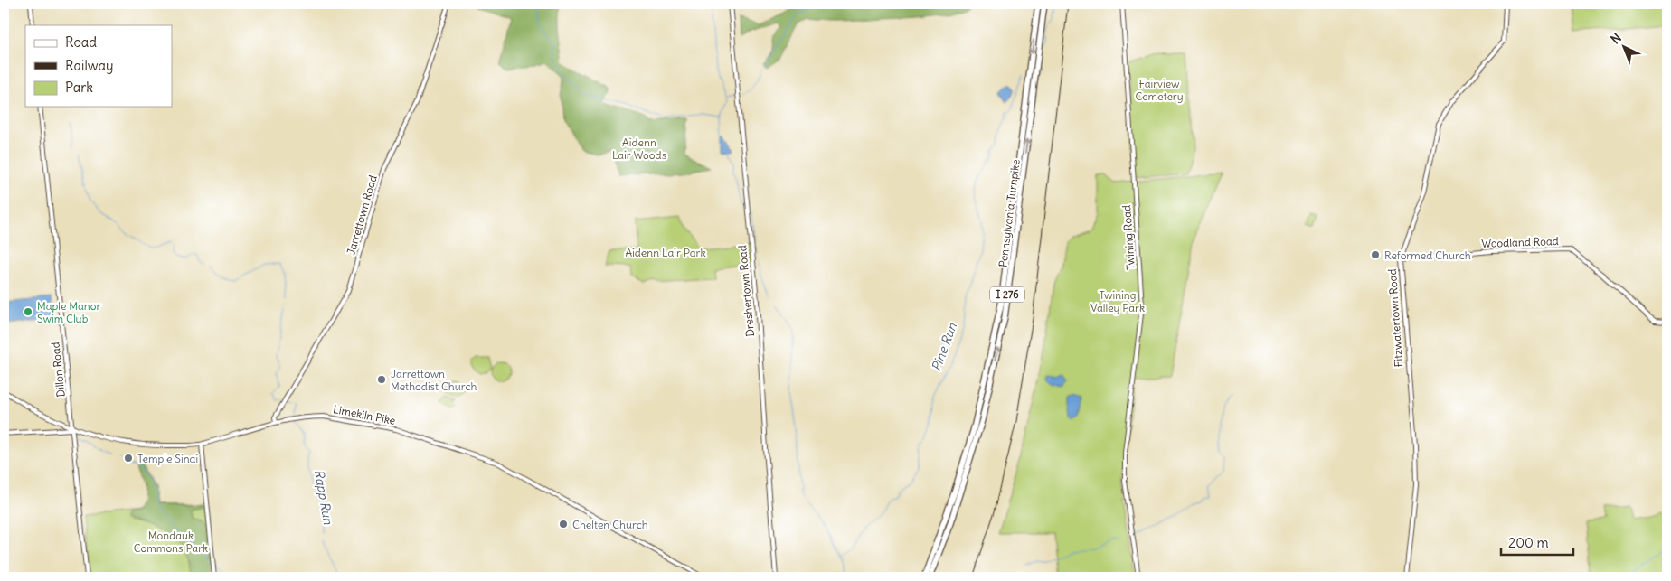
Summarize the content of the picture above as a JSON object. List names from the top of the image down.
{
  "streets": {
    "highway": ["Pennsylvania Turnpike", "I 276"],
    "street": [
      "Jarrettown Road",
      "Twining Road",
      "Woodland Road",
      "Dreshertown Road",
      "Fitzwatertown Road",
      "Dillon Road",
      "Limekiln Pike"
    ]
  },
  "crossings": [
    ["Jarrettown Road", "Limekiln Pike"],
    ["Woodland Road", "Fitzwatertown Road"],
    ["Dillon Road", "Limekiln Pike"]
  ],
  "water": ["Pine Run", "Rapp Run"],
  "parks": [
    "Fairview Cemetery",
    "Aidenn Lair Woods",
    "Aidenn Lair Park",
    "Twining Valley Park",
    "Mondauk Commons Park"
  ],
  "places": [
    "Reformed Church",
    "Maple Manor Swim Club",
    "Jarrettown Methodist Church",
    "Temple Sinai",
    "Chelten Church"
  ],
  "legend": ["Road", "Railway", "Park"],
  "scale_bar": "200 m",
  "north": "top left"
}
